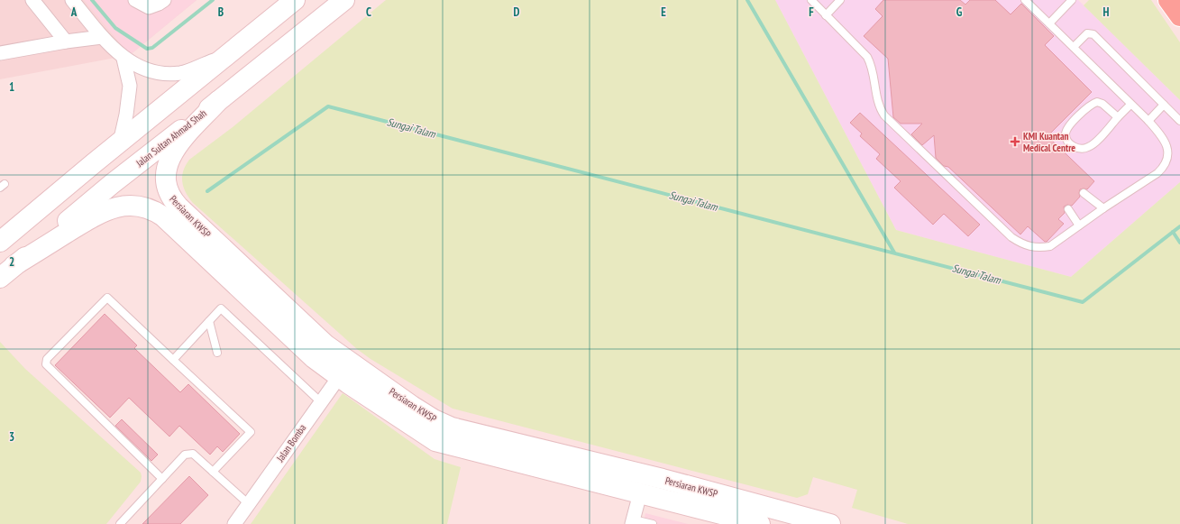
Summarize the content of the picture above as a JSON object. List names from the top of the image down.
{
  "streets": {
    "street": ["Jalan Sultan Ahmad Shah", "Persiaran KWSP", "Jalan Bomba"]
  },
  "crossings": [
    ["Jalan Sultan Ahmad Shah", "Persiaran KWSP"],
    ["Persiaran KWSP", "Jalan Bomba"]
  ],
  "water": ["Sungai Talam"],
  "places": {
    "health": ["KMI Kuantan Medical Centre"]
  },
  "grid": {
    "columns": [
      "A",
      "B",
      "C",
      "D",
      "E",
      "F",
      "G",
      "H"
    ],
    "rows": ["1", "2", "3"]
  }
}
